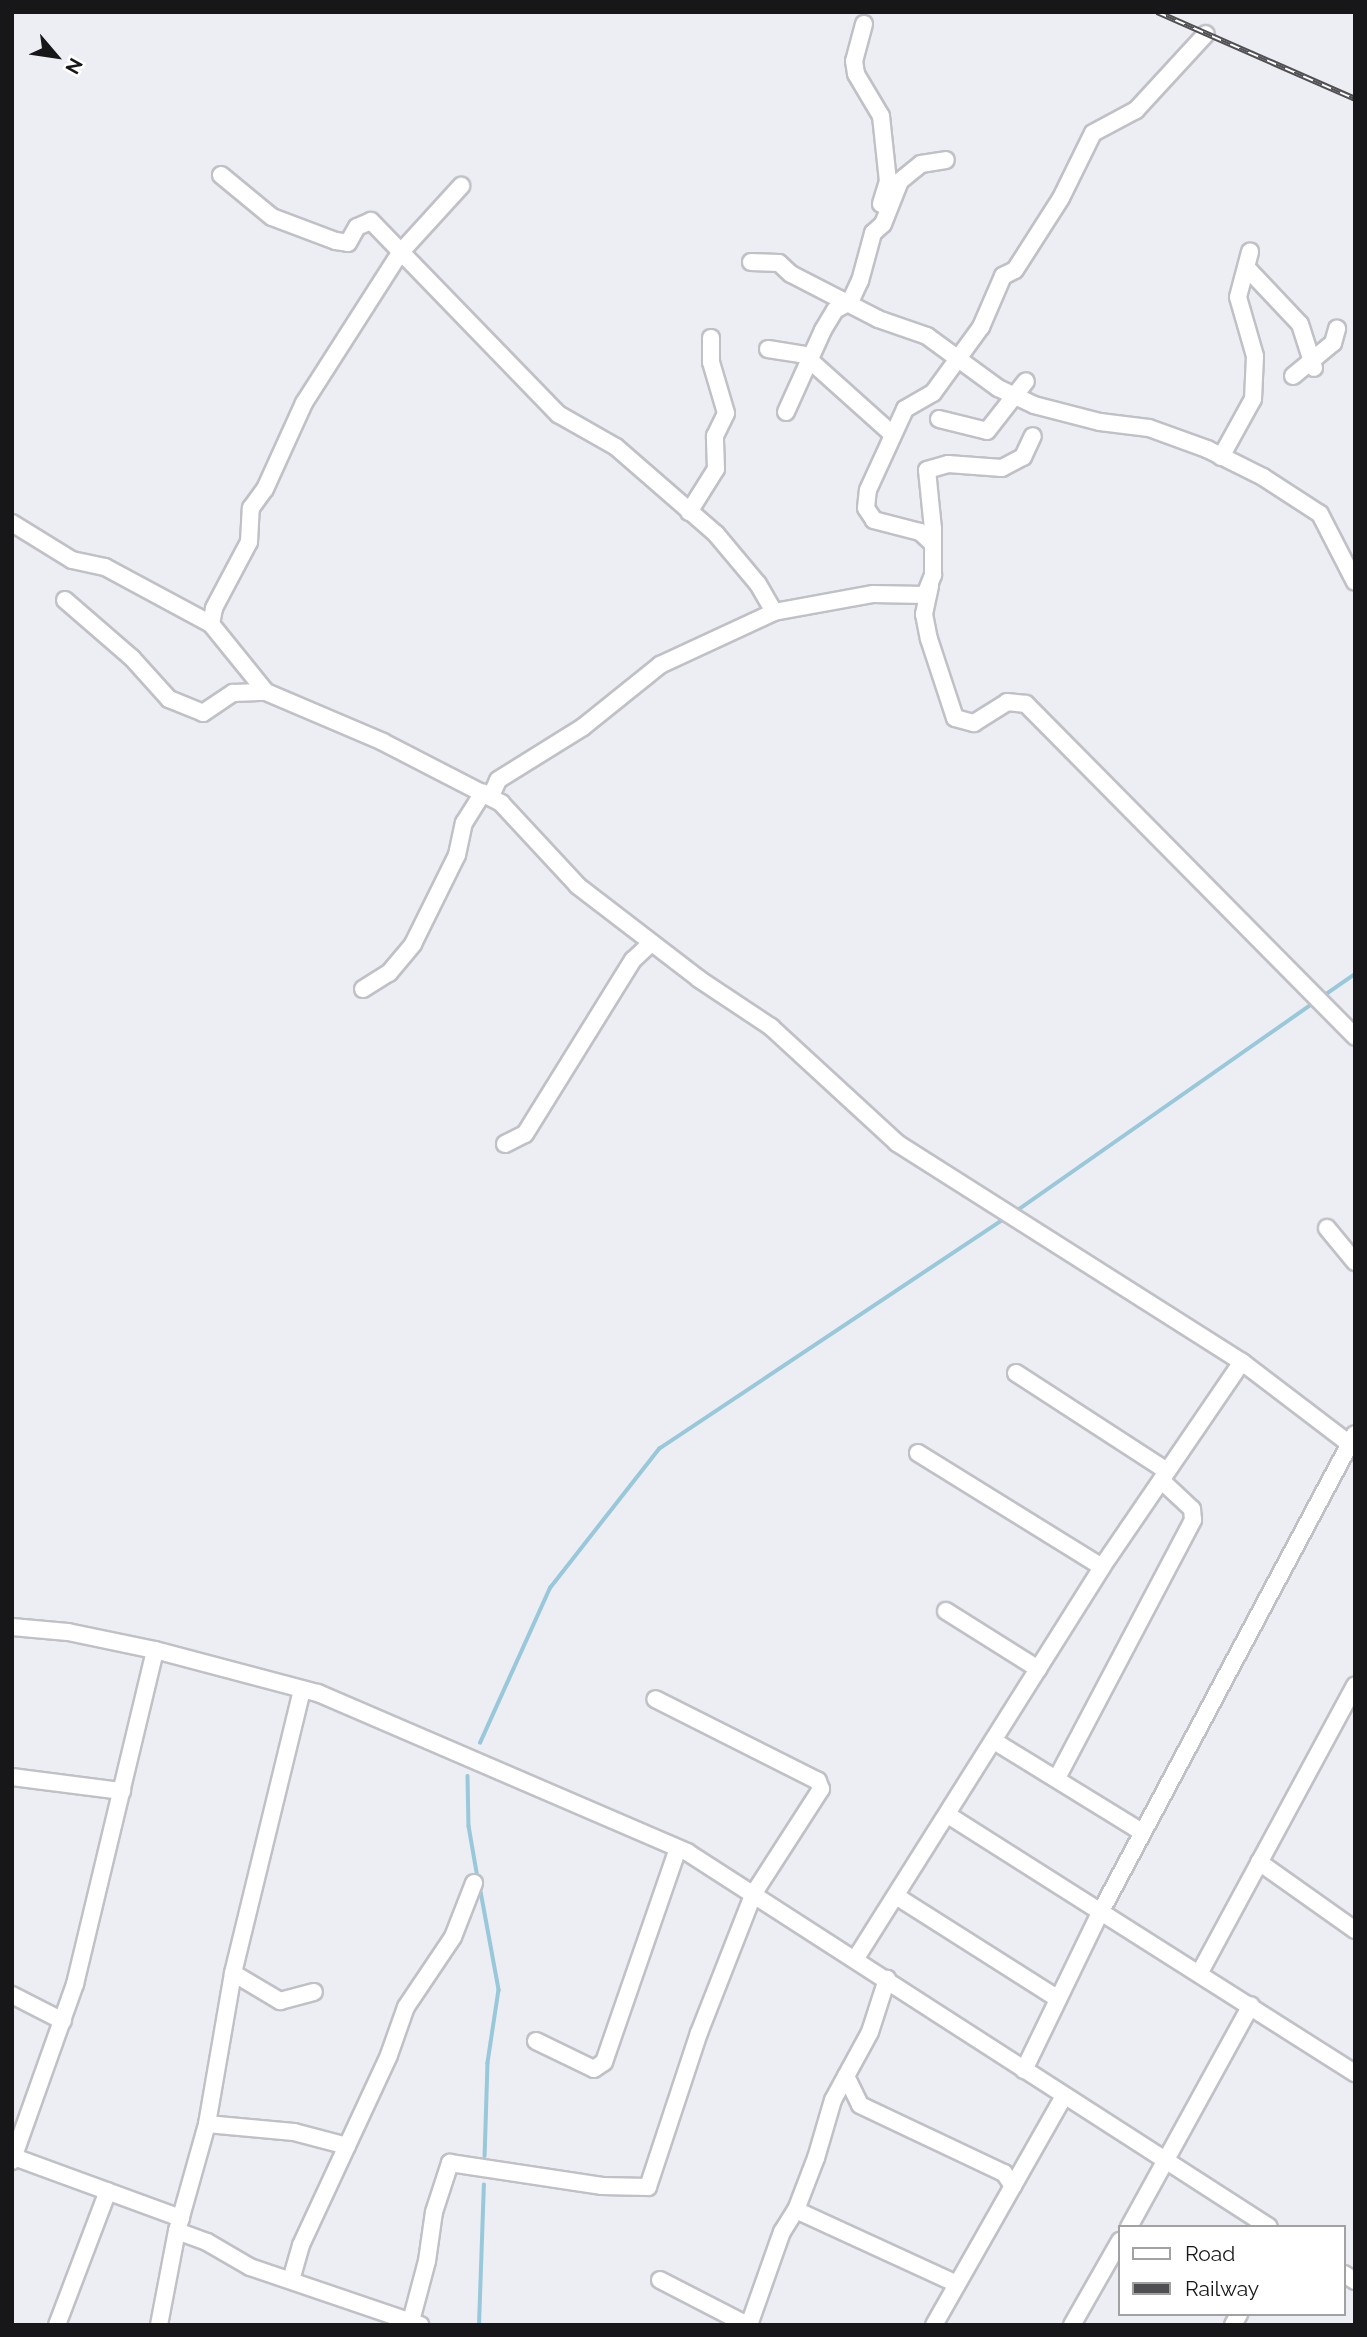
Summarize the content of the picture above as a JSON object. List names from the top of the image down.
{
  "legend": ["Road", "Railway"],
  "north": "bottom right"
}
